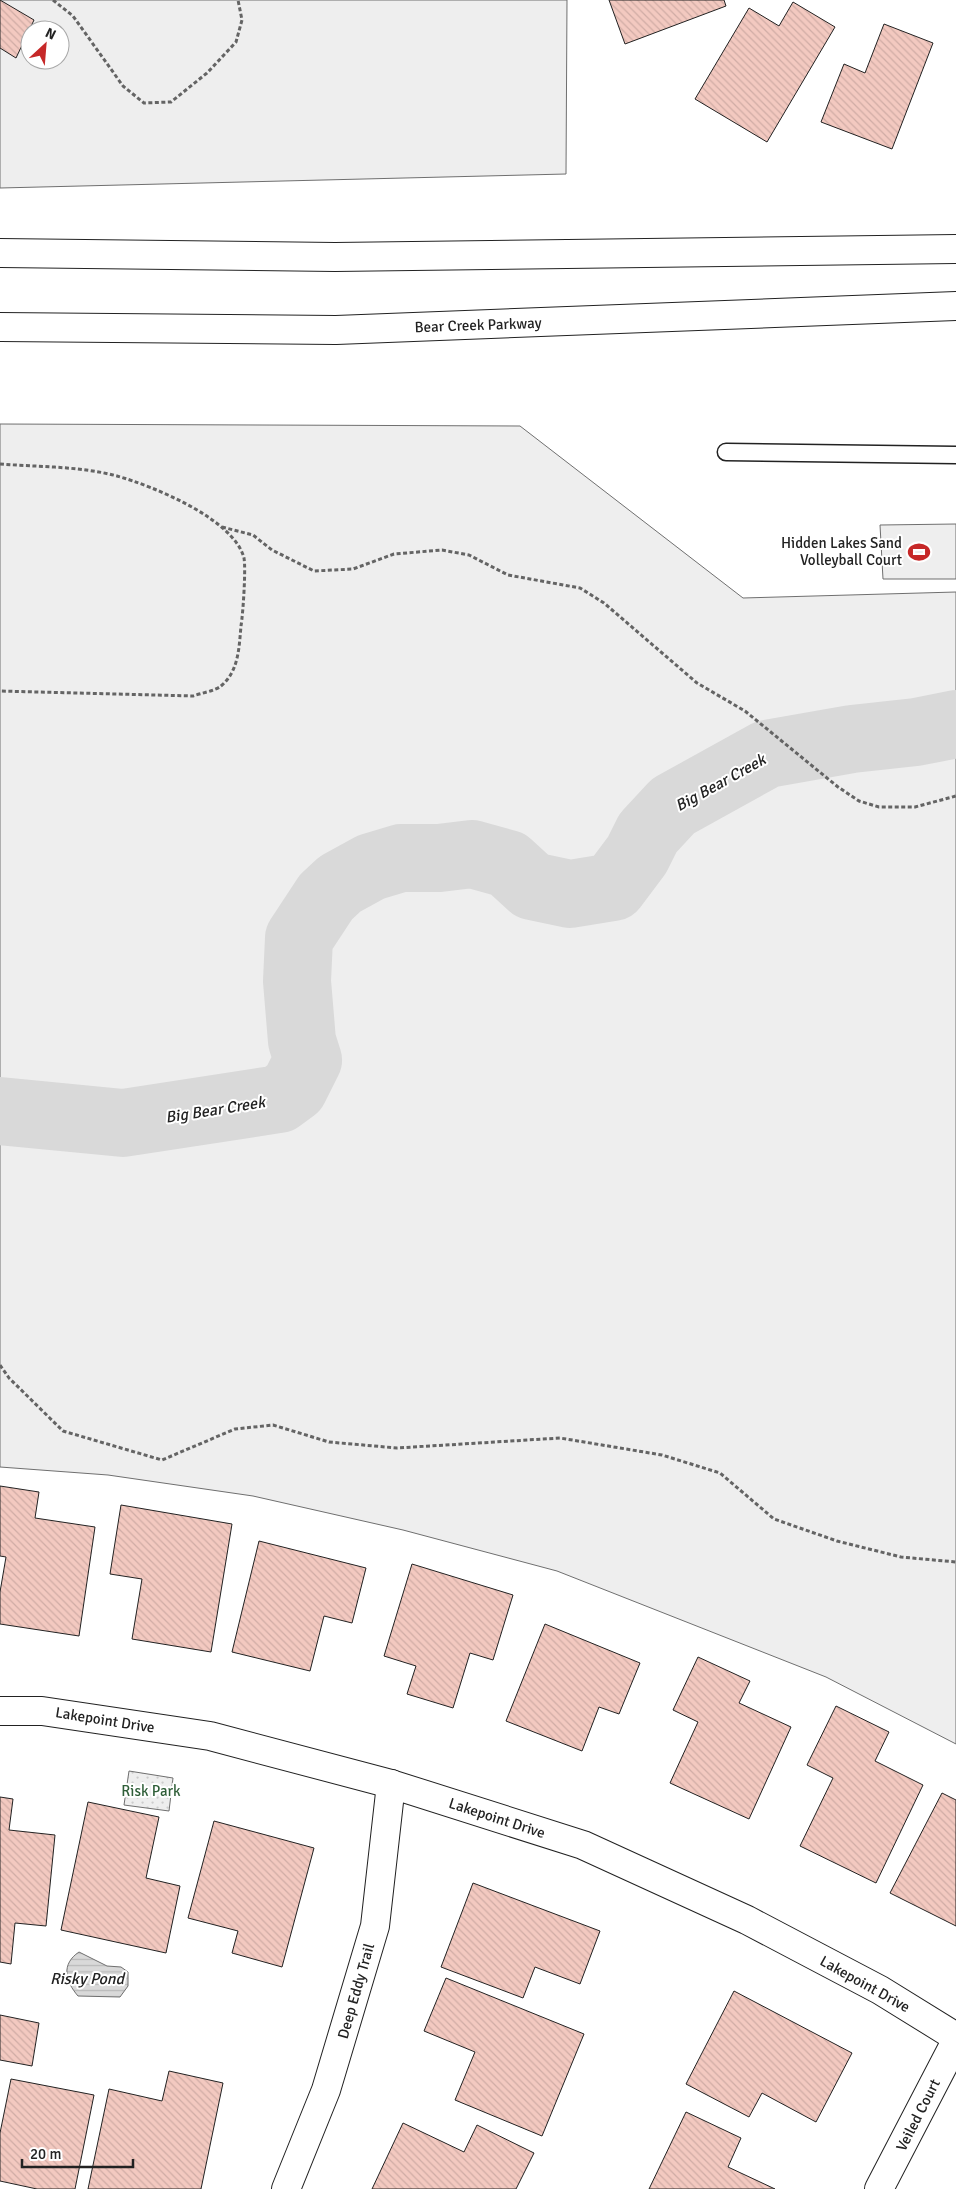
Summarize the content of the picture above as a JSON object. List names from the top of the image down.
{
  "streets": {
    "main road": [
      "Bear Creek Parkway",
      "Lakepoint Drive",
      "Deep Eddy Trail",
      "Veiled Court"
    ]
  },
  "crossings": [
    ["Lakepoint Drive", "Deep Eddy Trail"]
  ],
  "water": ["Big Bear Creek", "Risky Pond"],
  "parks": ["Risk Park"],
  "places": {
    "sports": ["Hidden Lakes Sand Volleyball Court"]
  },
  "scale_bar": "20 m",
  "north": "top right"
}
